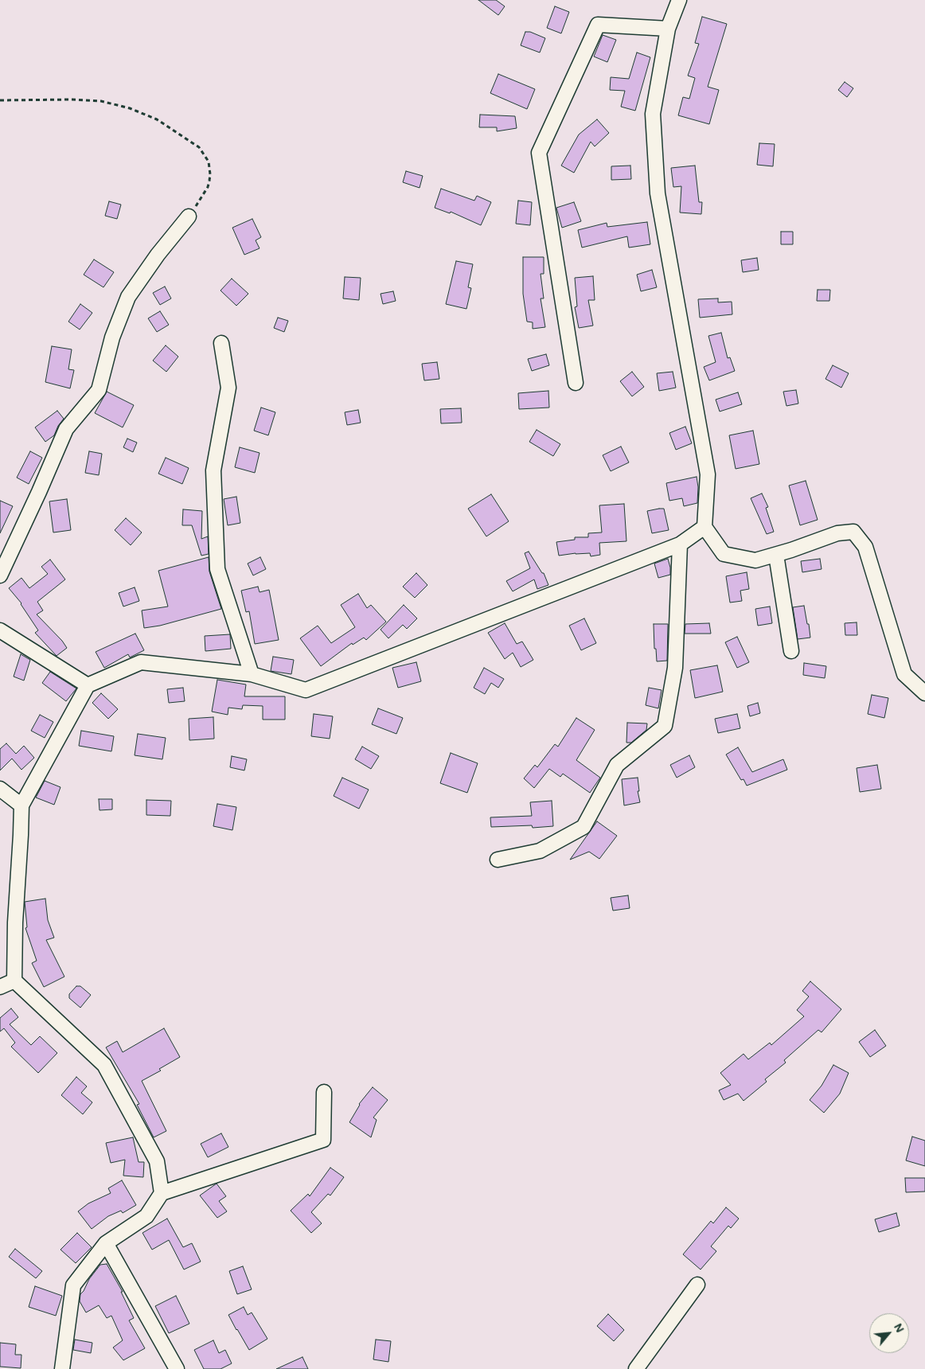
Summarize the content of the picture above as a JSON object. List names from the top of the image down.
{
  "north": "top right"
}
